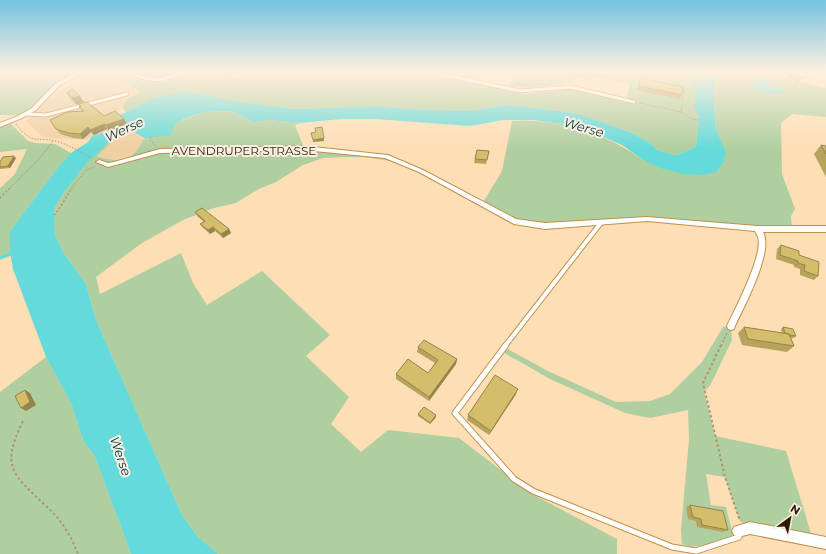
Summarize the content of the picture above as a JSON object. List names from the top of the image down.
{
  "streets": {
    "street": ["AVENDRUPER STRASSE"]
  },
  "water": ["Werse"],
  "north": "top right"
}
